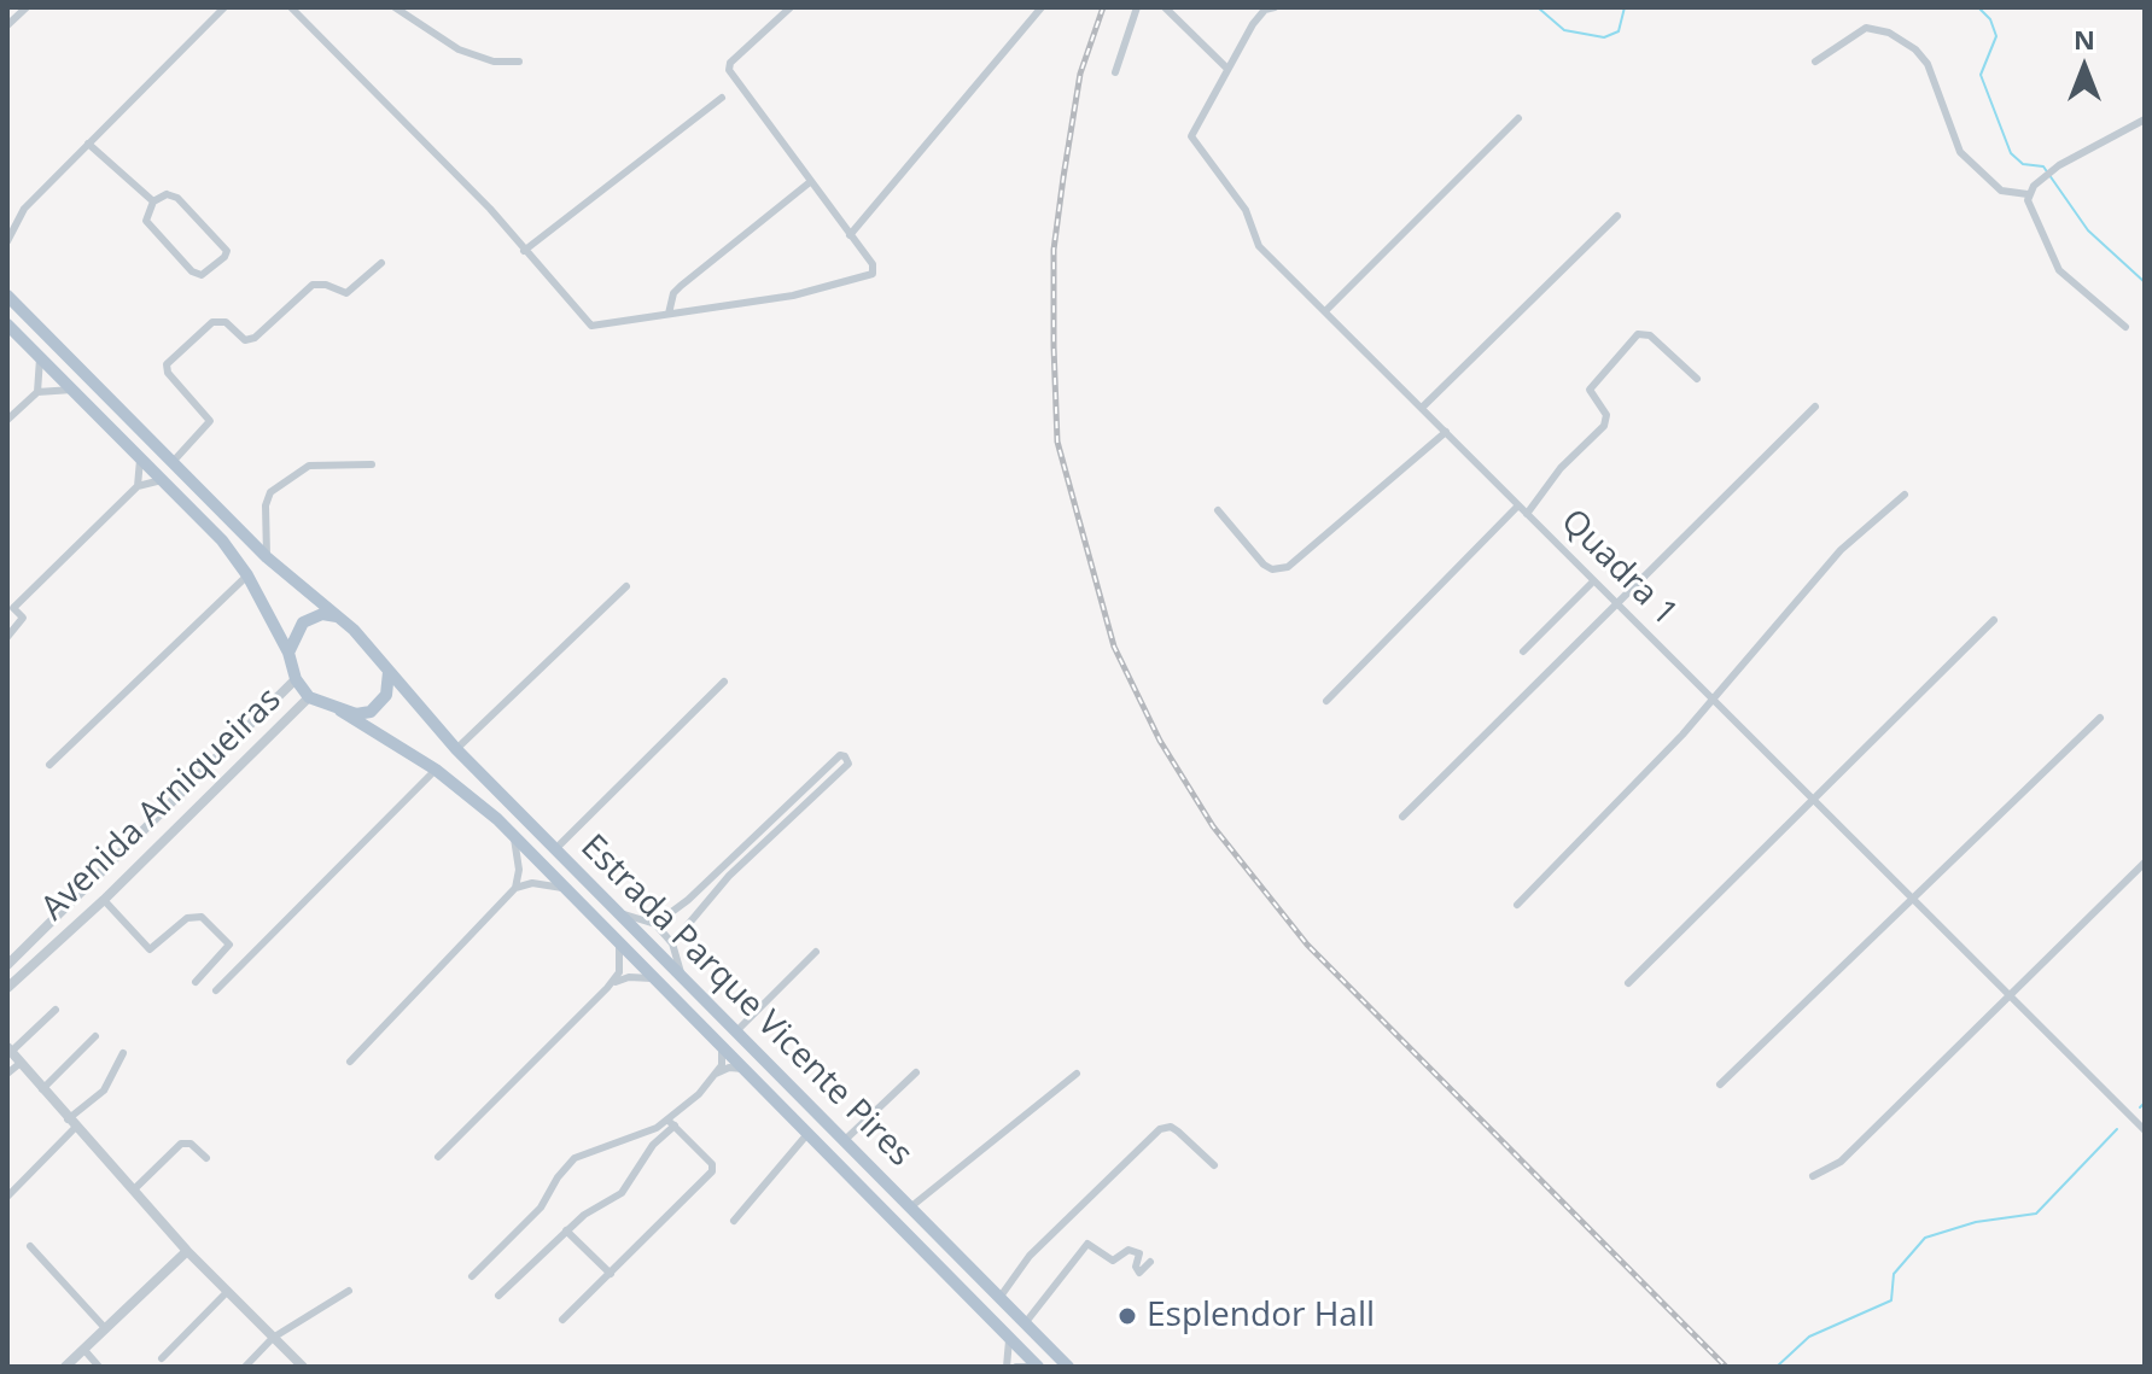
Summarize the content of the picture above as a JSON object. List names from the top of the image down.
{
  "streets": {
    "main road": ["Estrada Parque Vicente Pires"],
    "street": ["Quadra 1", "Avenida Arniqueiras"]
  },
  "crossings": [
    ["Avenida Arniqueiras", "Estrada Parque Vicente Pires"]
  ],
  "places": ["Esplendor Hall"],
  "north": "top"
}
